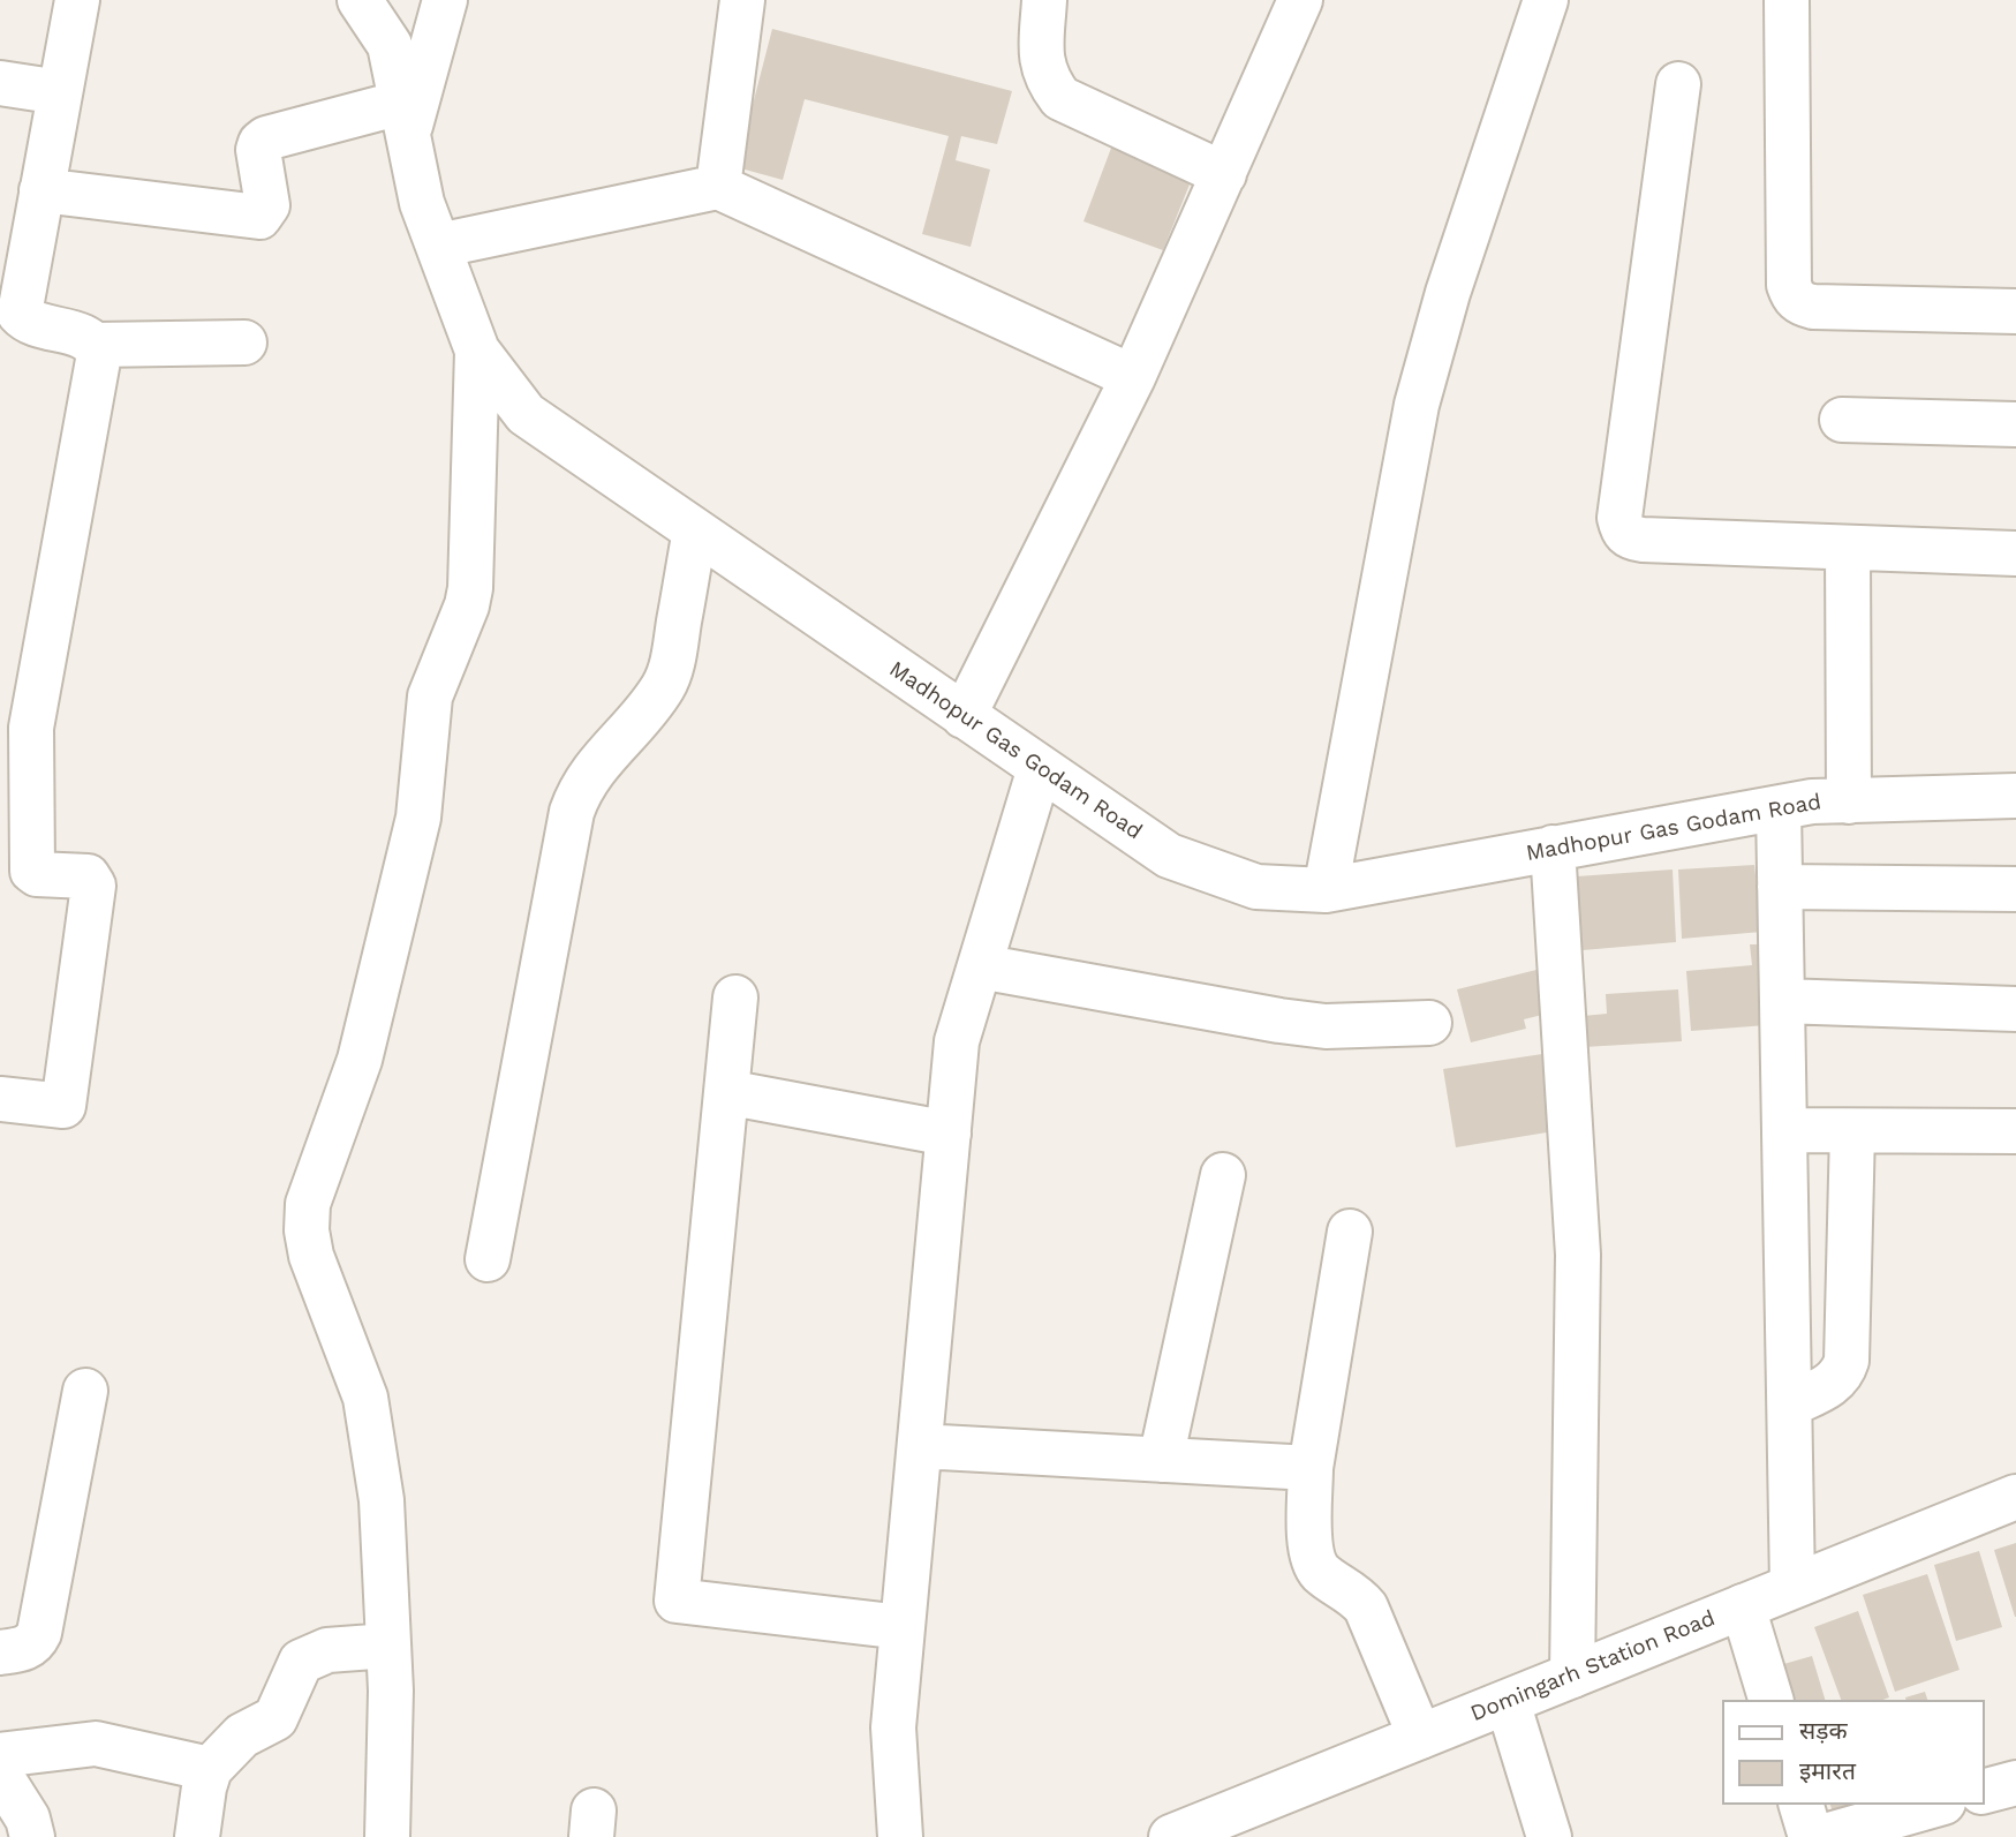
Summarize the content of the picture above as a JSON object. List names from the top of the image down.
{
  "streets": {
    "street": ["Madhopur Gas Godam Road", "Domingarh Station Road"]
  },
  "legend": ["सड़क", "इमारत"]
}
